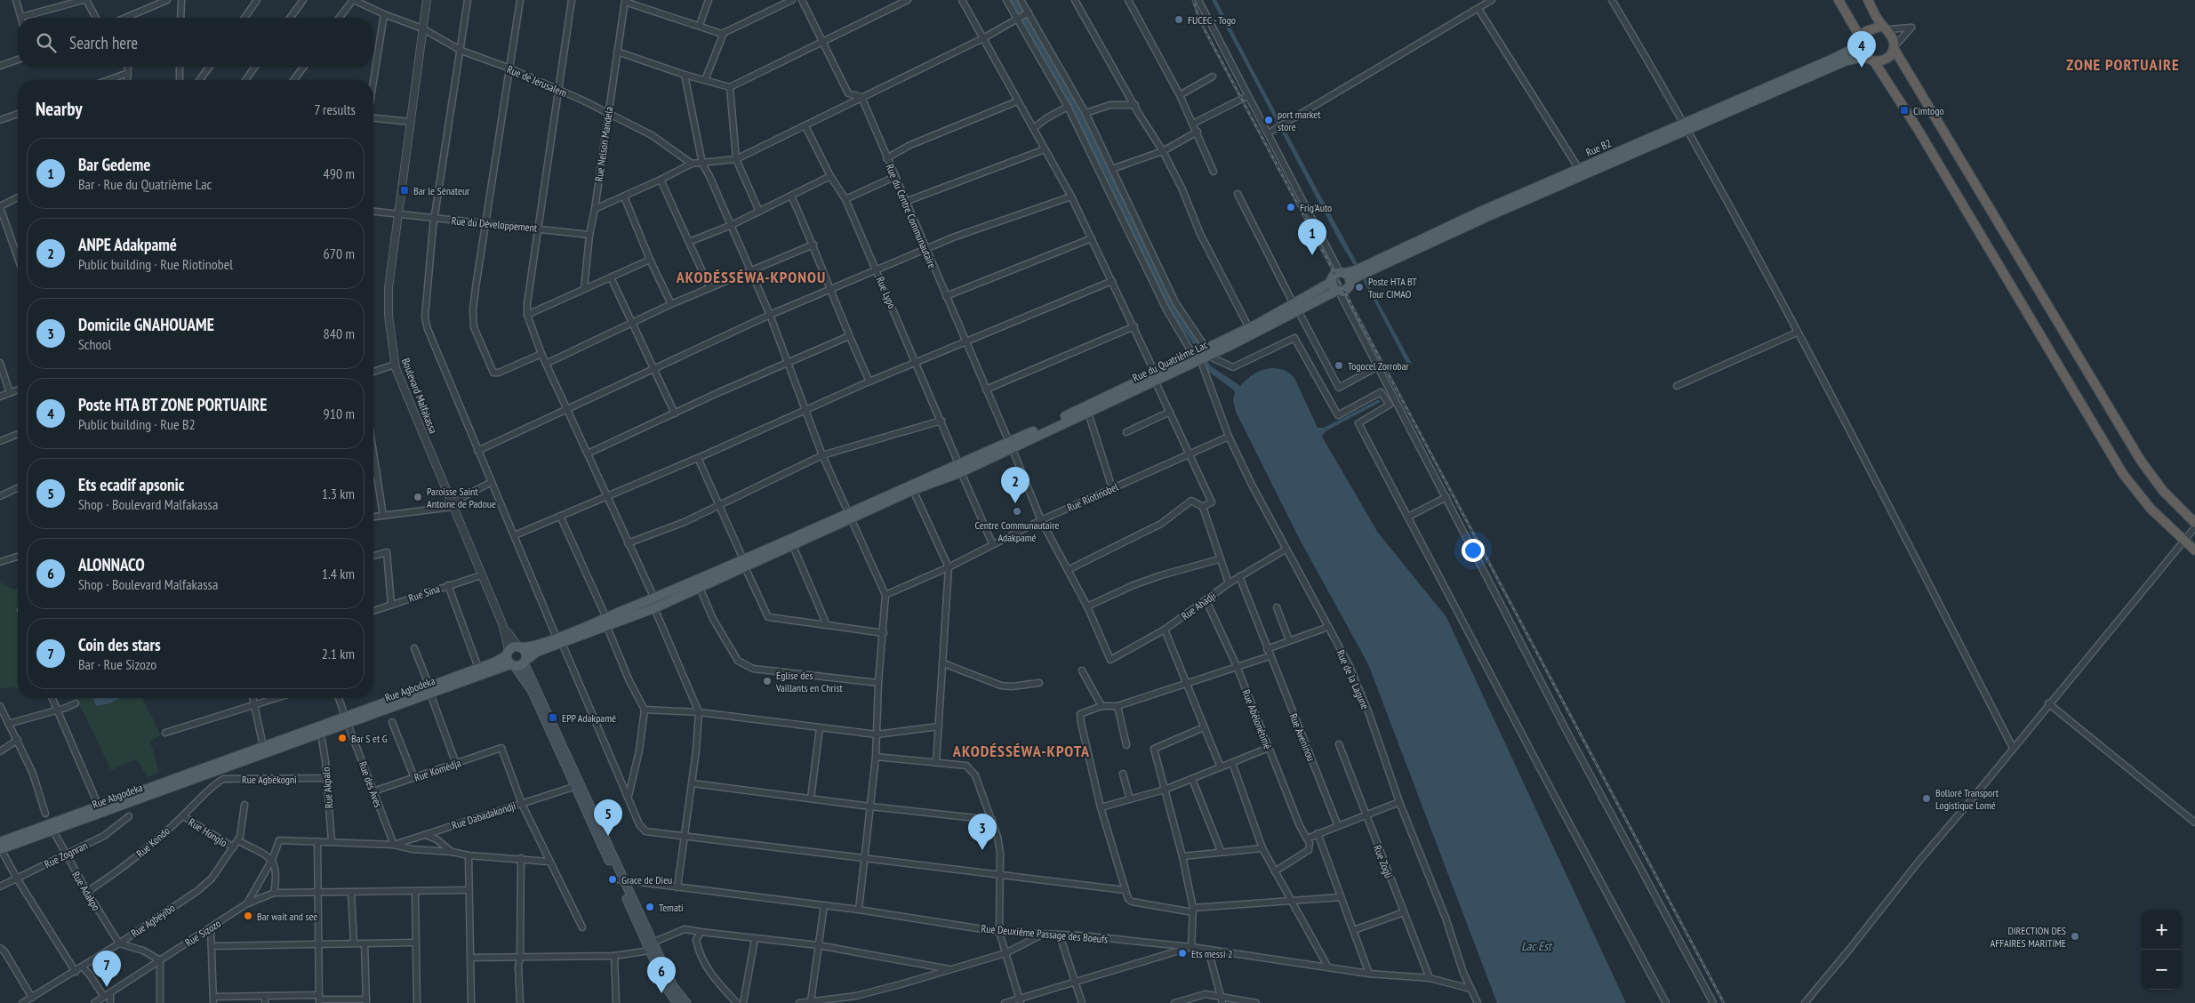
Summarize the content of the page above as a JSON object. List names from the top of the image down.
{
  "streets": {
    "main road": [
      "Rue B2",
      "Rue du Quatrième Lac",
      "Rue Agbodeka",
      "Rue Abgodeka"
    ],
    "street": [
      "Rue de Jérusalem",
      "Rue Nelson Mandela",
      "Rue du Centre Communautaire",
      "Rue du Développement",
      "Rue Lypo",
      "Boulevard Malfakassa",
      "Rue Riotinobel",
      "Rue Sina",
      "Rue Ahadji",
      "Rue de la Lagune",
      "Rue Abélonétimé",
      "Rue Aveninou",
      "Rue Komédja",
      "Rue Agbékogni",
      "Rue des Aves",
      "Rue Akpalo",
      "Rue Dabadakondji",
      "Rue Honglo",
      "Rue Kondo",
      "Rue Zognran",
      "Rue Zogli",
      "Rue Adakpo",
      "Rue Agbéyibo",
      "Rue Sizozo",
      "Rue Deuxième Passage des Boeufs"
    ]
  },
  "crossings": [
    ["Rue de Jérusalem", "Rue Nelson Mandela"],
    ["Rue de Jérusalem", "Boulevard Malfakassa"],
    ["Rue Nelson Mandela", "Rue du Développement"],
    ["Rue B2", "Rue du Quatrième Lac"],
    ["Rue du Centre Communautaire", "Rue du Quatrième Lac"],
    ["Rue du Centre Communautaire", "Rue Riotinobel"],
    ["Rue du Centre Communautaire", "Rue Ahadji"],
    ["Rue du Développement", "Boulevard Malfakassa"],
    ["Rue Lypo", "Rue du Quatrième Lac"],
    ["Rue Lypo", "Rue Riotinobel"],
    ["Boulevard Malfakassa", "Rue Sina"],
    ["Rue Riotinobel", "Rue de la Lagune"],
    ["Rue Ahadji", "Rue de la Lagune"],
    ["Rue Ahadji", "Rue Abélonétimé"],
    ["Rue Ahadji", "Rue Aveninou"],
    ["Rue de la Lagune", "Rue Deuxième Passage des Boeufs"],
    ["Rue Agbodeka", "Rue des Aves"],
    ["Rue Agbodeka", "Rue Akpalo"],
    ["Rue Agbodeka", "Rue Abgodeka"],
    ["Rue Komédja", "Rue des Aves"],
    ["Rue Komédja", "Rue Dabadakondji"],
    ["Rue Agbékogni", "Rue Akpalo"],
    ["Rue Agbékogni", "Rue Kondo"],
    ["Rue des Aves", "Rue Dabadakondji"],
    ["Rue Honglo", "Rue Kondo"],
    ["Rue Honglo", "Rue Agbéyibo"],
    ["Rue Kondo", "Rue Adakpo"],
    ["Rue Zognran", "Rue Adakpo"],
    ["Rue Zogli", "Rue Deuxième Passage des Boeufs"],
    ["Rue Adakpo", "Rue Agbéyibo"]
  ],
  "districts": ["ZONE PORTUAIRE", "AKODÉSSÉWA-KPONOU", "AKODÉSSÉWA-KPOTA"],
  "water": ["Lac Est"],
  "places": {
    "other": [
      "FUCEC - Togo",
      "port market store",
      "Frig'Auto",
      "Poste HTA BT Tour CIMAO",
      "Togocel Zorrobar",
      "Paroisse Saint Antoine de Padoue",
      "Centre Communautaire Adakpamé",
      "Église des Vaillants en Christ",
      "Bar S et G",
      "Bolloré Transport Logistique Lomé",
      "Grace de Dieu",
      "Temati",
      "Bar wait and see",
      "DIRECTION DES AFFAIRES MARITIME",
      "Ets messi 2"
    ],
    "transit": ["Cimtogo", "Bar le Sénateur", "EPP Adakpamé"]
  },
  "page": {
    "search": "Search here",
    "pins": [
      "4",
      "1",
      "2",
      "5",
      "3",
      "7",
      "6"
    ],
    "heading": ["Nearby", "7 results"],
    "list": [
      {
        "mark": "1",
        "name": "Bar Gedeme",
        "note": "Bar · Rue du Quatrième Lac",
        "value": "490 m"
      },
      {
        "mark": "2",
        "name": "ANPE Adakpamé",
        "note": "Public building · Rue Riotinobel",
        "value": "670 m"
      },
      {
        "mark": "3",
        "name": "Domicile GNAHOUAME",
        "note": "School",
        "value": "840 m"
      },
      {
        "mark": "4",
        "name": "Poste HTA BT ZONE PORTUAIRE",
        "note": "Public building · Rue B2",
        "value": "910 m"
      },
      {
        "mark": "5",
        "name": "Ets ecadif apsonic",
        "note": "Shop · Boulevard Malfakassa",
        "value": "1.3 km"
      },
      {
        "mark": "6",
        "name": "ALONNACO",
        "note": "Shop · Boulevard Malfakassa",
        "value": "1.4 km"
      },
      {
        "mark": "7",
        "name": "Coin des stars",
        "note": "Bar · Rue Sizozo",
        "value": "2.1 km"
      }
    ],
    "map_buttons": ["+", "−"]
  }
}
